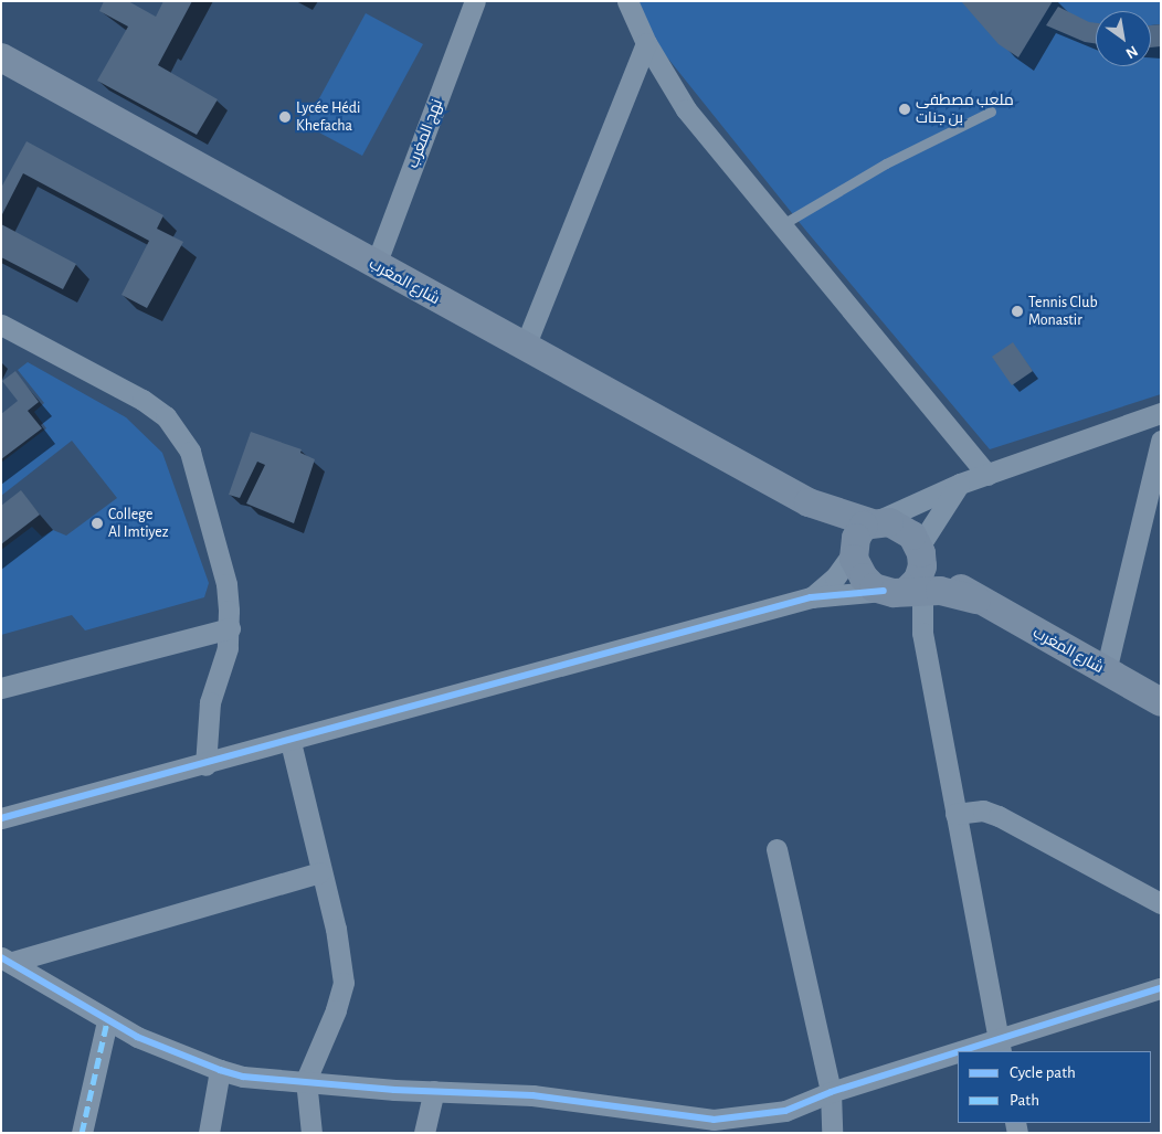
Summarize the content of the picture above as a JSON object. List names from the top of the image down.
{
  "streets": {
    "main road": ["شارع المغرب"],
    "street": ["نهج المغرب"]
  },
  "crossings": [
    ["نهج المغرب", "شارع المغرب"]
  ],
  "places": [
    "ملعب مصطفى بن جنات",
    "Lycée Hédi Khefacha",
    "Tennis Club Monastir",
    "College Al Imtiyez"
  ],
  "legend": ["Cycle path", "Path"],
  "north": "bottom right"
}
